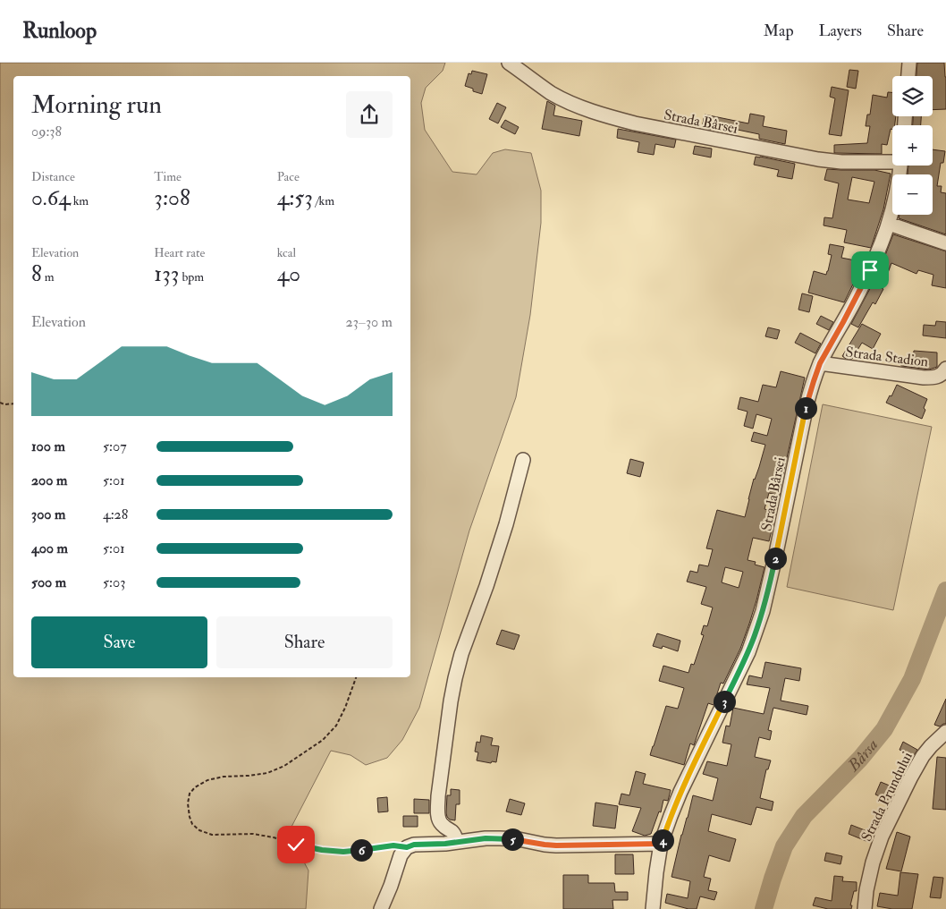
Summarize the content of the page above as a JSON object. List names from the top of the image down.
{
  "streets": {
    "street": ["Strada Bârsei", "Strada Stadion", "Strada Prundului"]
  },
  "crossings": [
    ["Strada Bârsei", "Strada Stadion"]
  ],
  "water": ["Bârsa"],
  "page": {
    "header": "Runloop",
    "nav": ["Map", "Layers", "Share"],
    "map_buttons": ["+", "−"],
    "heading": ["Morning run", "09:38"],
    "stats": [
      ["Distance", "0.64 km"],
      ["Time", "3:08"],
      ["Pace", "4:53 /km"],
      ["Elevation", "8 m"],
      ["Heart rate", "133 bpm"],
      ["kcal", "40"]
    ],
    "chart": ["Elevation", "23–30 m"],
    "pins": [
      "1",
      "2",
      "3",
      "5",
      "4",
      "6"
    ],
    "list": [
      {
        "name": "100 m",
        "note": "5:07"
      },
      {
        "name": "200 m",
        "note": "5:01"
      },
      {
        "name": "300 m",
        "note": "4:28"
      },
      {
        "name": "400 m",
        "note": "5:01"
      },
      {
        "name": "500 m",
        "note": "5:03"
      }
    ],
    "buttons": ["Save", "Share"]
  }
}
